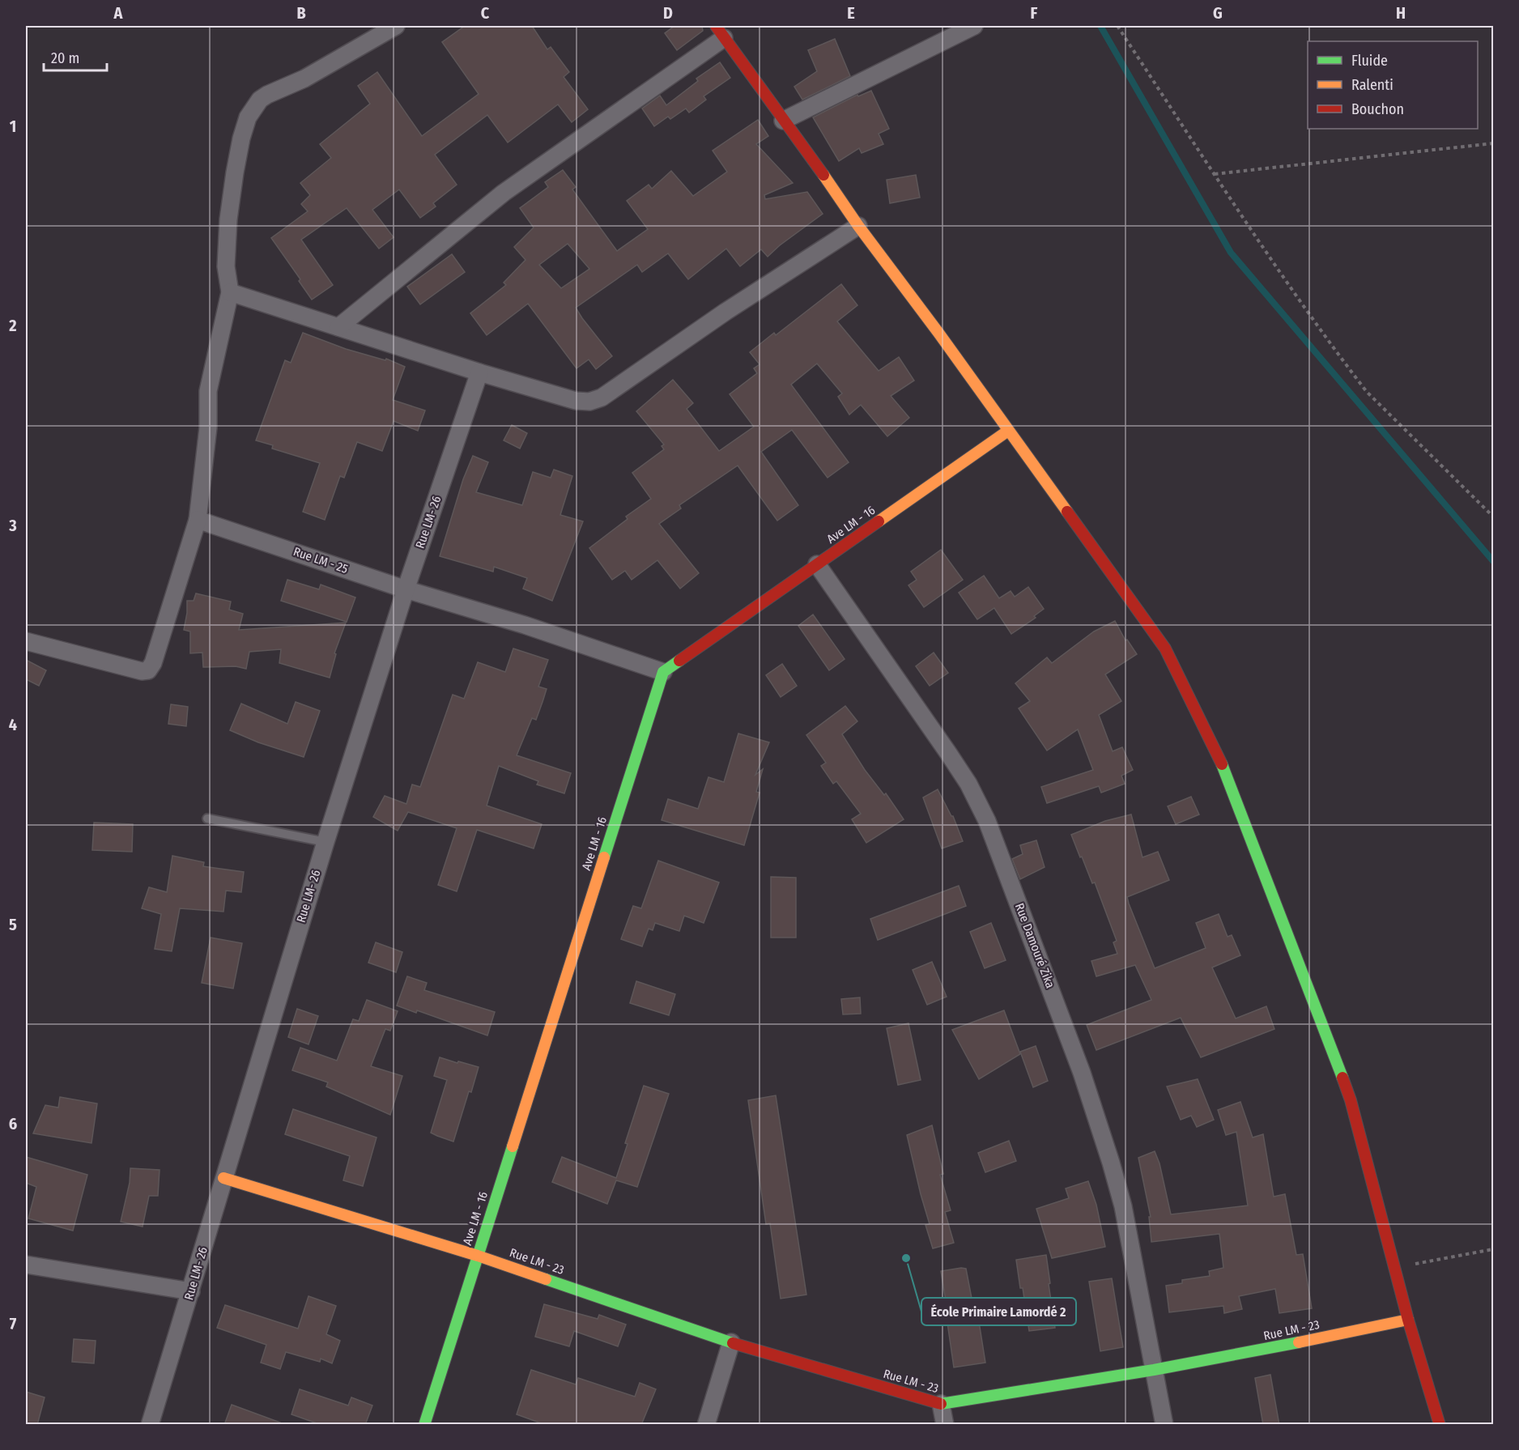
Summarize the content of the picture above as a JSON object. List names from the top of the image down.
{
  "streets": {
    "street": [
      "Rue LM- 26",
      "Ave LM - 16",
      "Rue LM - 25",
      "Rue Damouré Zika",
      "Rue LM - 23"
    ]
  },
  "crossings": [
    ["Rue LM- 26", "Rue LM - 25"],
    ["Rue LM- 26", "Rue LM - 23"],
    ["Ave LM - 16", "Rue LM - 25"],
    ["Ave LM - 16", "Rue Damouré Zika"],
    ["Ave LM - 16", "Rue LM - 23"],
    ["Rue Damouré Zika", "Rue LM - 23"]
  ],
  "places": ["École Primaire Lamordé 2"],
  "legend": ["Fluide", "Ralenti", "Bouchon"],
  "scale_bar": "20 m",
  "grid": {
    "columns": [
      "A",
      "B",
      "C",
      "D",
      "E",
      "F",
      "G",
      "H"
    ],
    "rows": [
      "1",
      "2",
      "3",
      "4",
      "5",
      "6",
      "7"
    ]
  }
}
